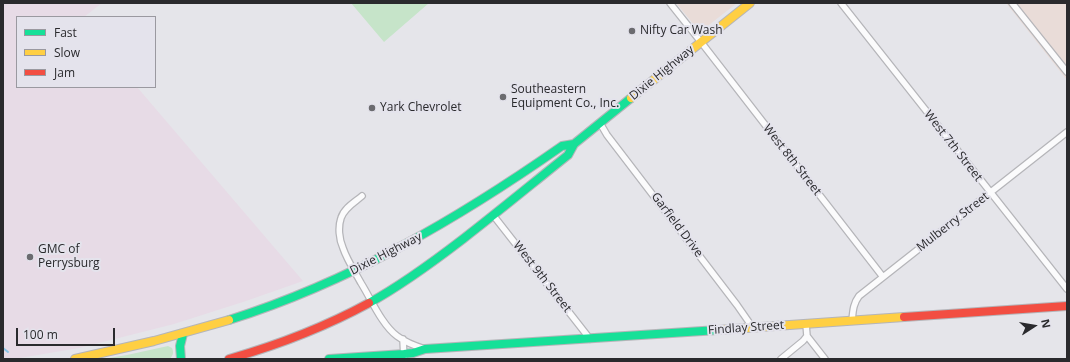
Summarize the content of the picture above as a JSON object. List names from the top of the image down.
{
  "streets": {
    "main road": ["Dixie Highway", "Findlay Street"],
    "street": [
      "West 7th Street",
      "West 8th Street",
      "Mulberry Street",
      "Garfield Drive",
      "West 9th Street"
    ]
  },
  "crossings": [
    ["Dixie Highway", "West 8th Street"],
    ["Dixie Highway", "Garfield Drive"],
    ["Dixie Highway", "West 9th Street"],
    ["Dixie Highway", "Findlay Street"],
    ["West 7th Street", "Mulberry Street"],
    ["West 8th Street", "Mulberry Street"],
    ["Mulberry Street", "Findlay Street"],
    ["Garfield Drive", "Findlay Street"],
    ["West 9th Street", "Findlay Street"]
  ],
  "places": [
    "Nifty Car Wash",
    "Southeastern Equipment Co., Inc.",
    "Yark Chevrolet",
    "GMC of Perrysburg"
  ],
  "legend": ["Fast", "Slow", "Jam"],
  "scale_bar": "100 m",
  "north": "right"
}
